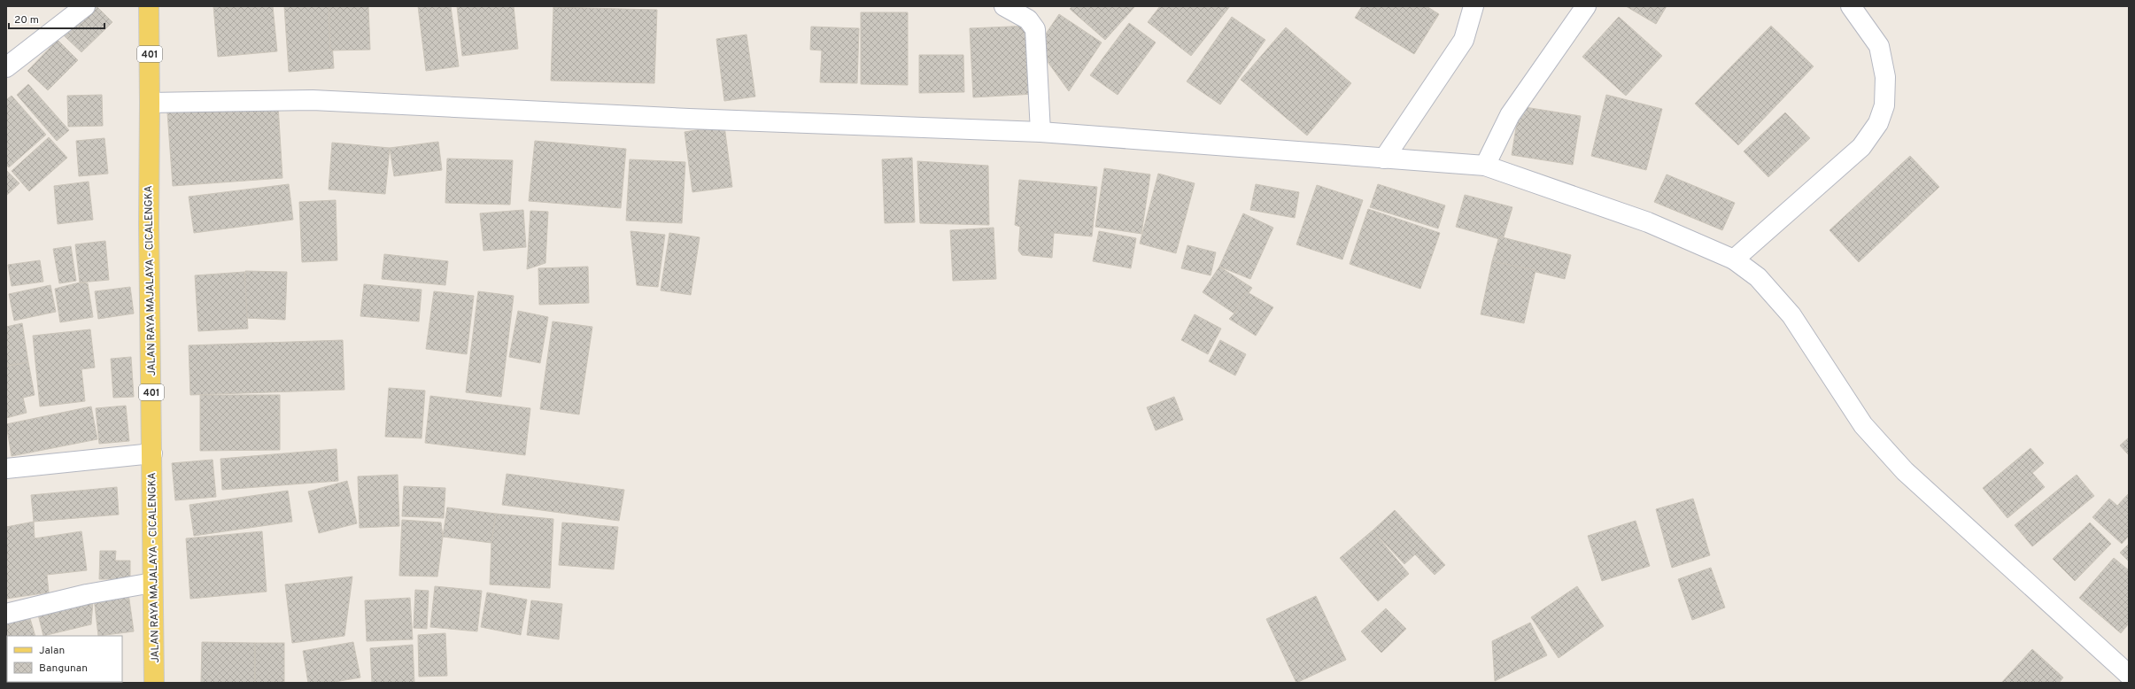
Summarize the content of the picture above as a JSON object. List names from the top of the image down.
{
  "streets": {
    "main road": ["401", "JALAN RAYA MAJALAYA - CICALENGKA"]
  },
  "legend": ["Jalan", "Bangunan"],
  "scale_bar": "20 m"
}
